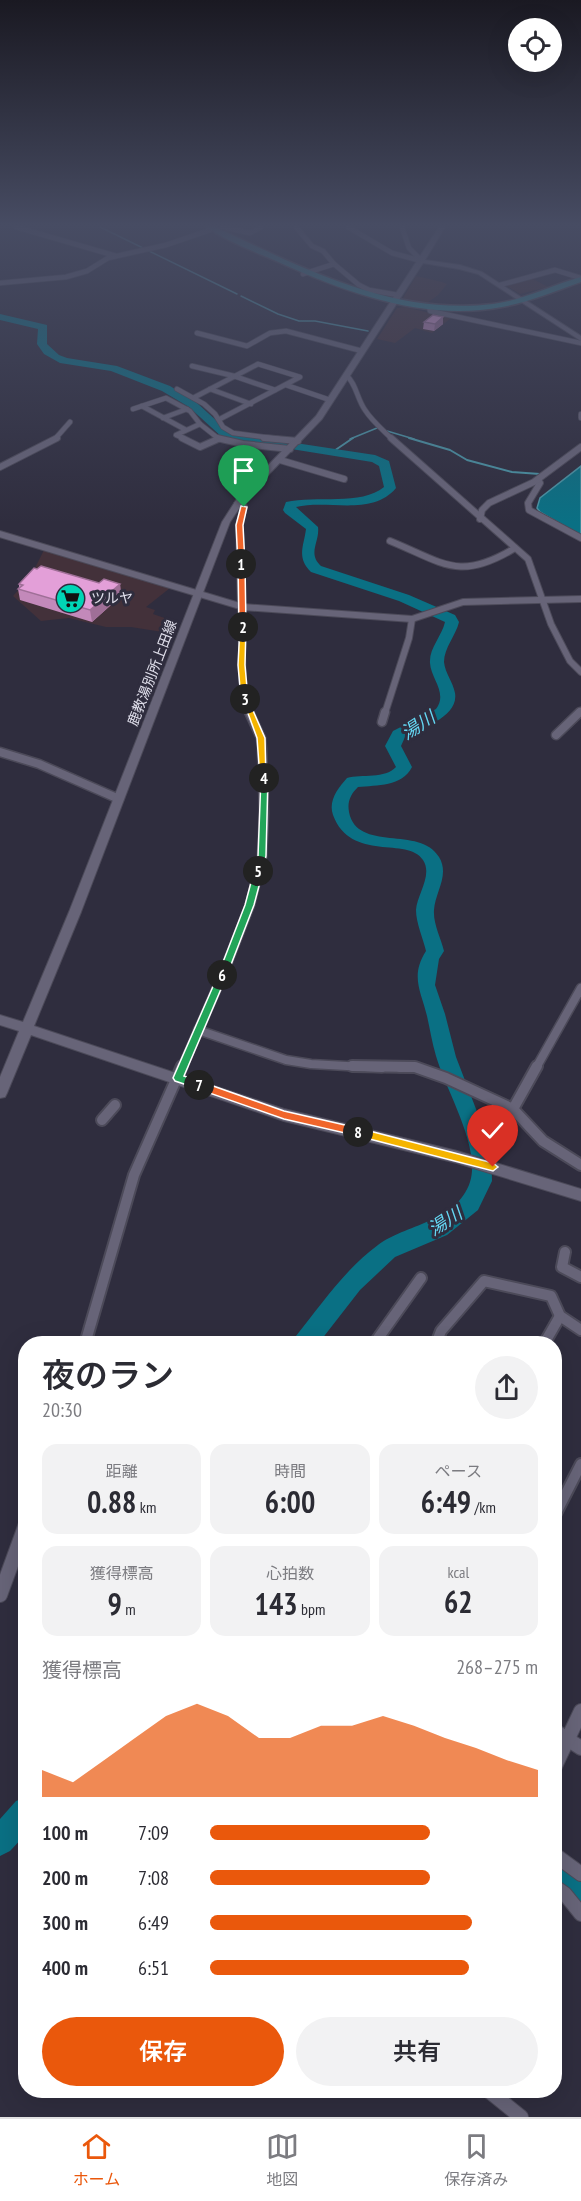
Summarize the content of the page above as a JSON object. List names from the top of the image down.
{
  "streets": {
    "main road": ["鹿教湯別所上田線"]
  },
  "water": ["湯川"],
  "places": {
    "supermarket": ["ツルヤ"]
  },
  "page": {
    "pins": [
      "1",
      "2",
      "3",
      "4",
      "5",
      "6",
      "7",
      "8"
    ],
    "heading": ["夜のラン", "20:30"],
    "stats": [
      ["距離", "0.88 km"],
      ["時間", "6:00"],
      ["ペース", "6:49 /km"],
      ["獲得標高", "9 m"],
      ["心拍数", "143 bpm"],
      ["kcal", "62"]
    ],
    "chart": ["獲得標高", "268–275 m"],
    "list": [
      {
        "name": "100 m",
        "note": "7:09"
      },
      {
        "name": "200 m",
        "note": "7:08"
      },
      {
        "name": "300 m",
        "note": "6:49"
      },
      {
        "name": "400 m",
        "note": "6:51"
      }
    ],
    "buttons": ["保存", "共有"],
    "tabs": ["ホーム", "地図", "保存済み"]
  }
}
